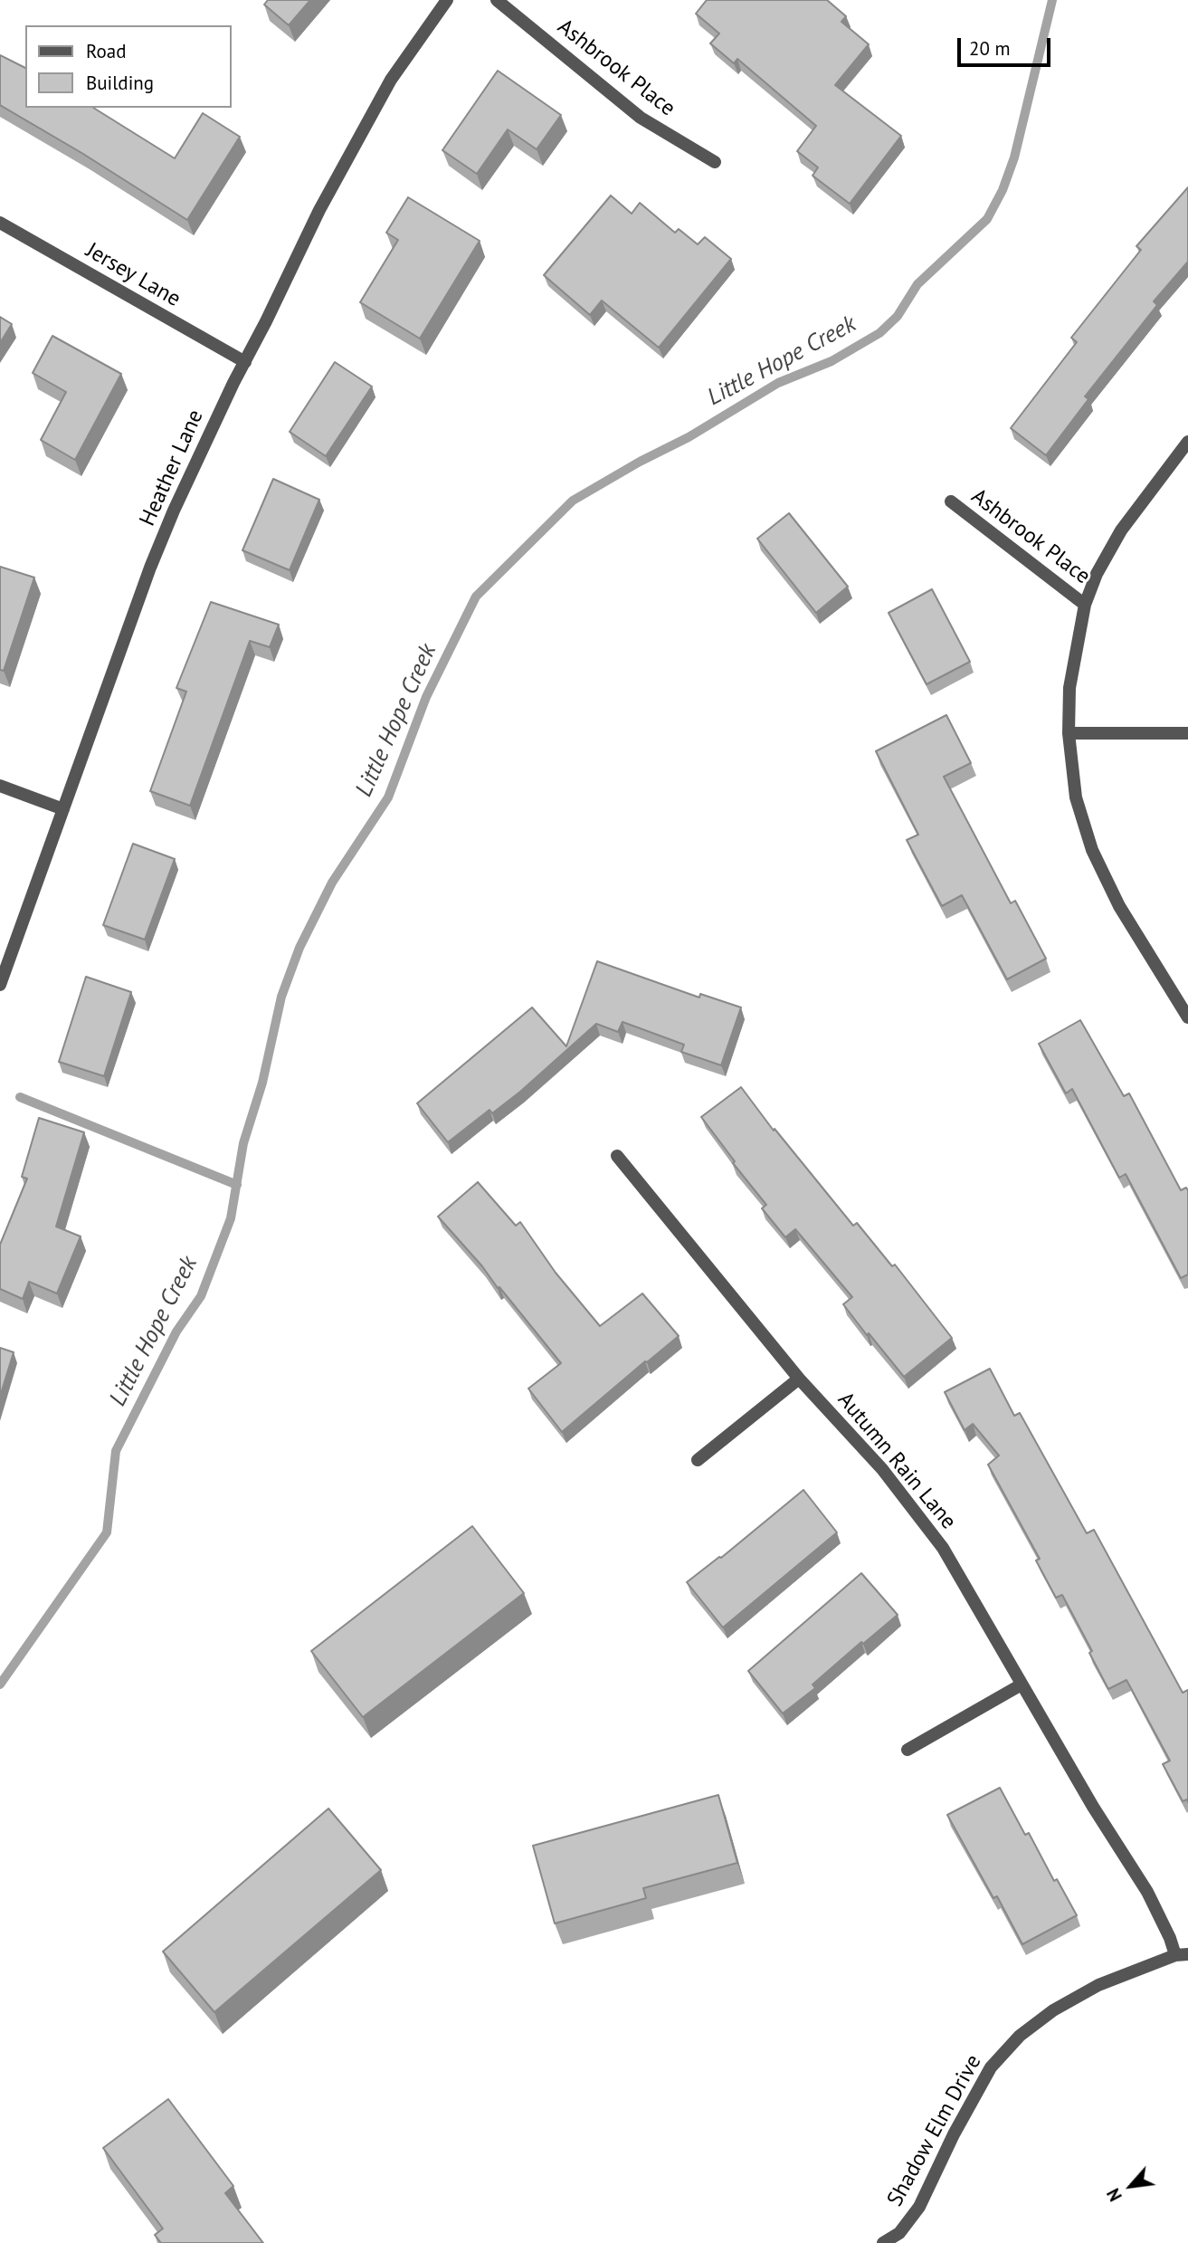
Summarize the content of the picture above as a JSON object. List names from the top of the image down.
{
  "streets": {
    "street": [
      "Ashbrook Place",
      "Jersey Lane",
      "Heather Lane",
      "Autumn Rain Lane",
      "Shadow Elm Drive"
    ]
  },
  "crossings": [
    ["Jersey Lane", "Heather Lane"],
    ["Autumn Rain Lane", "Shadow Elm Drive"]
  ],
  "water": ["Little Hope Creek"],
  "legend": ["Road", "Building"],
  "scale_bar": "20 m",
  "north": "bottom left"
}
